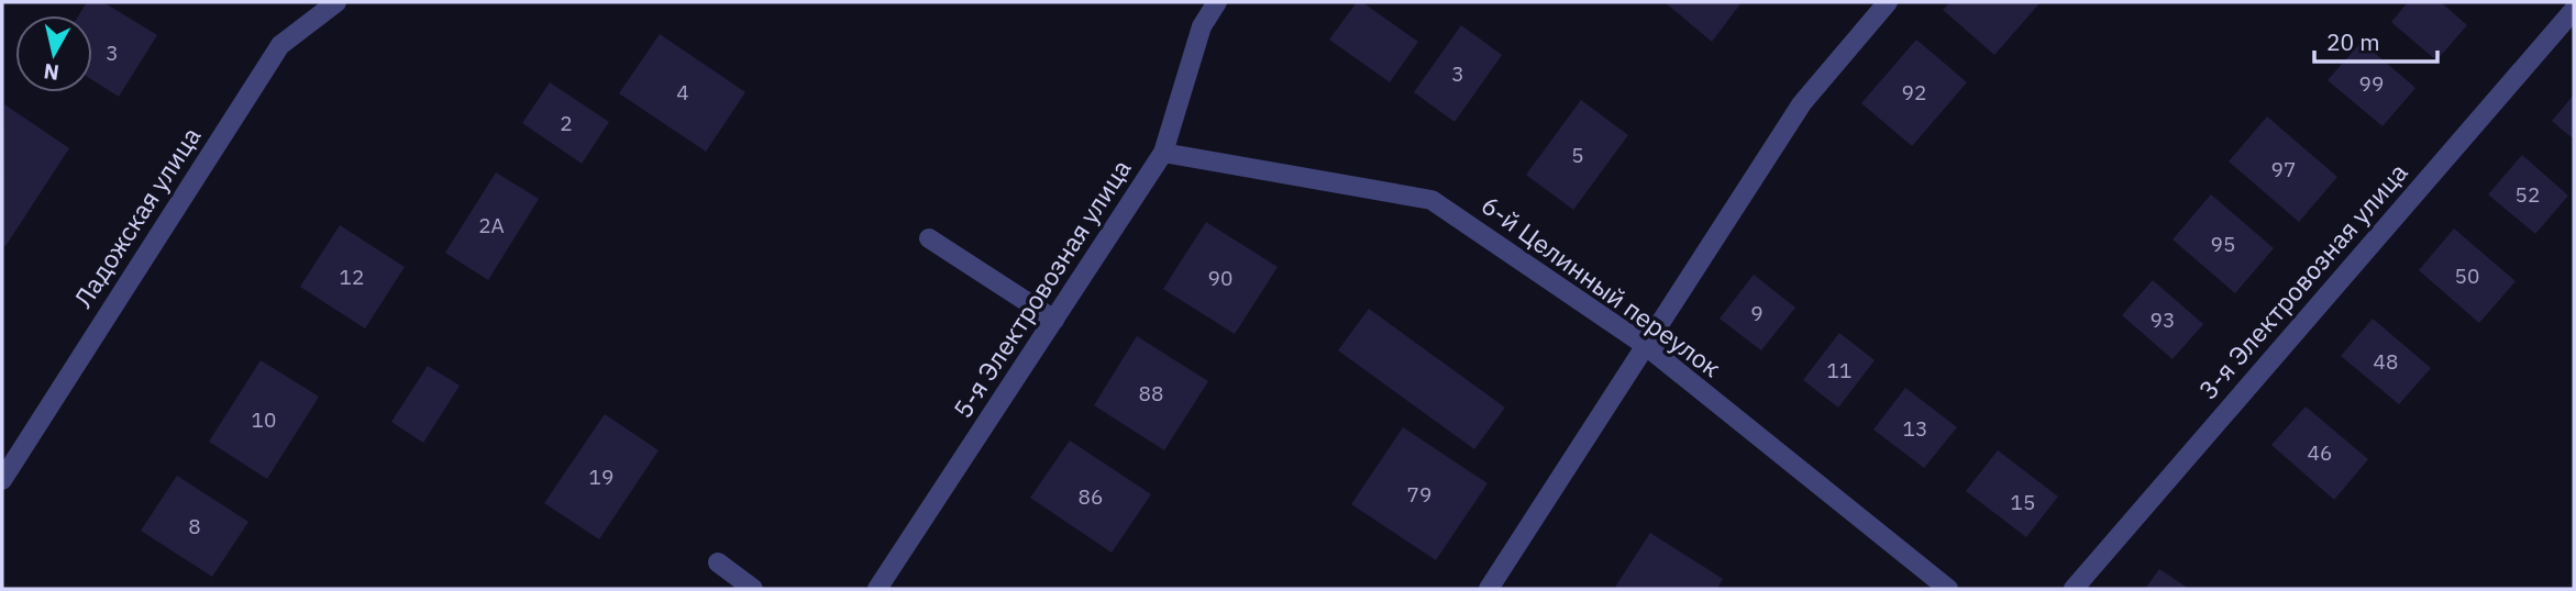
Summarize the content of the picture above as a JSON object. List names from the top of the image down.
{
  "streets": {
    "street": [
      "Ладожская улица",
      "3-я Электровозная улица",
      "6-й Целинный переулок",
      "5-я Электровозная улица"
    ]
  },
  "crossings": [
    ["6-й Целинный переулок", "5-я Электровозная улица"]
  ],
  "house_numbers": [
    "3",
    "3",
    "99",
    "4",
    "92",
    "2",
    "5",
    "97",
    "52",
    "2А",
    "95",
    "50",
    "12",
    "90",
    "9",
    "93",
    "48",
    "11",
    "88",
    "10",
    "13",
    "46",
    "19",
    "79",
    "86",
    "15",
    "8"
  ],
  "scale_bar": "20 m",
  "north": "bottom"
}
